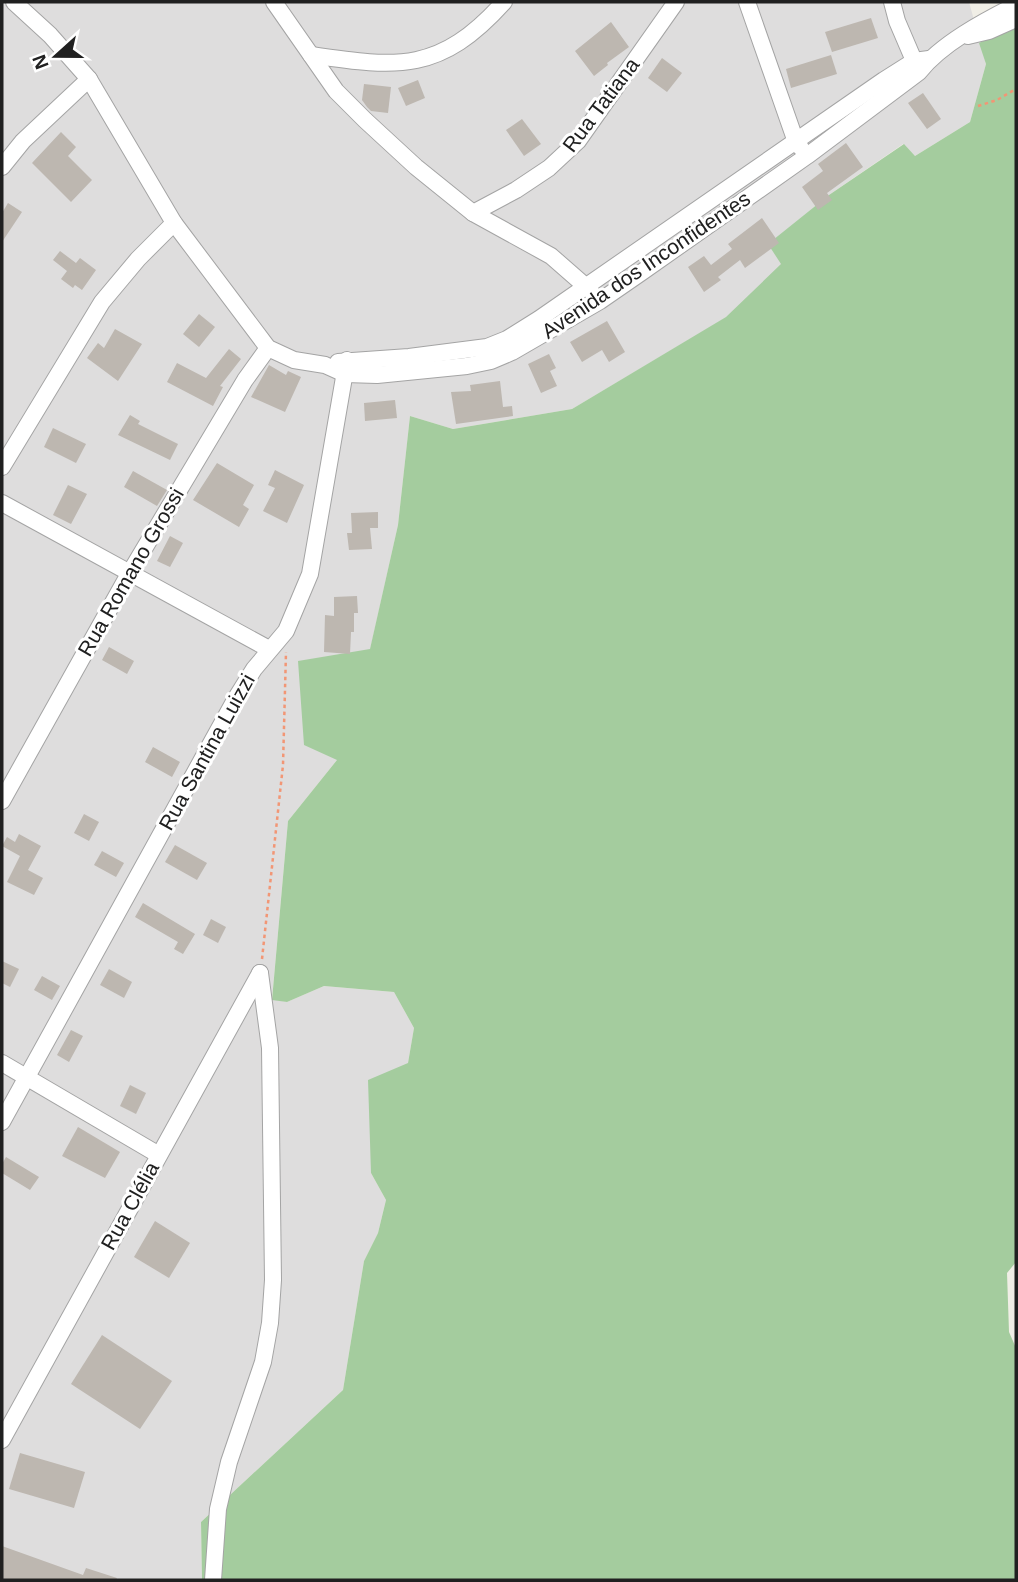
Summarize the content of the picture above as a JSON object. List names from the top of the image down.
{
  "streets": {
    "street": [
      "Rua Tatiana",
      "Avenida dos Inconfidentes",
      "Rua Romano Grossi",
      "Rua Santina Luizzi",
      "Rua Clélia"
    ]
  },
  "crossings": [
    ["Avenida dos Inconfidentes", "Rua Romano Grossi"],
    ["Avenida dos Inconfidentes", "Rua Santina Luizzi"]
  ],
  "north": "left"
}
